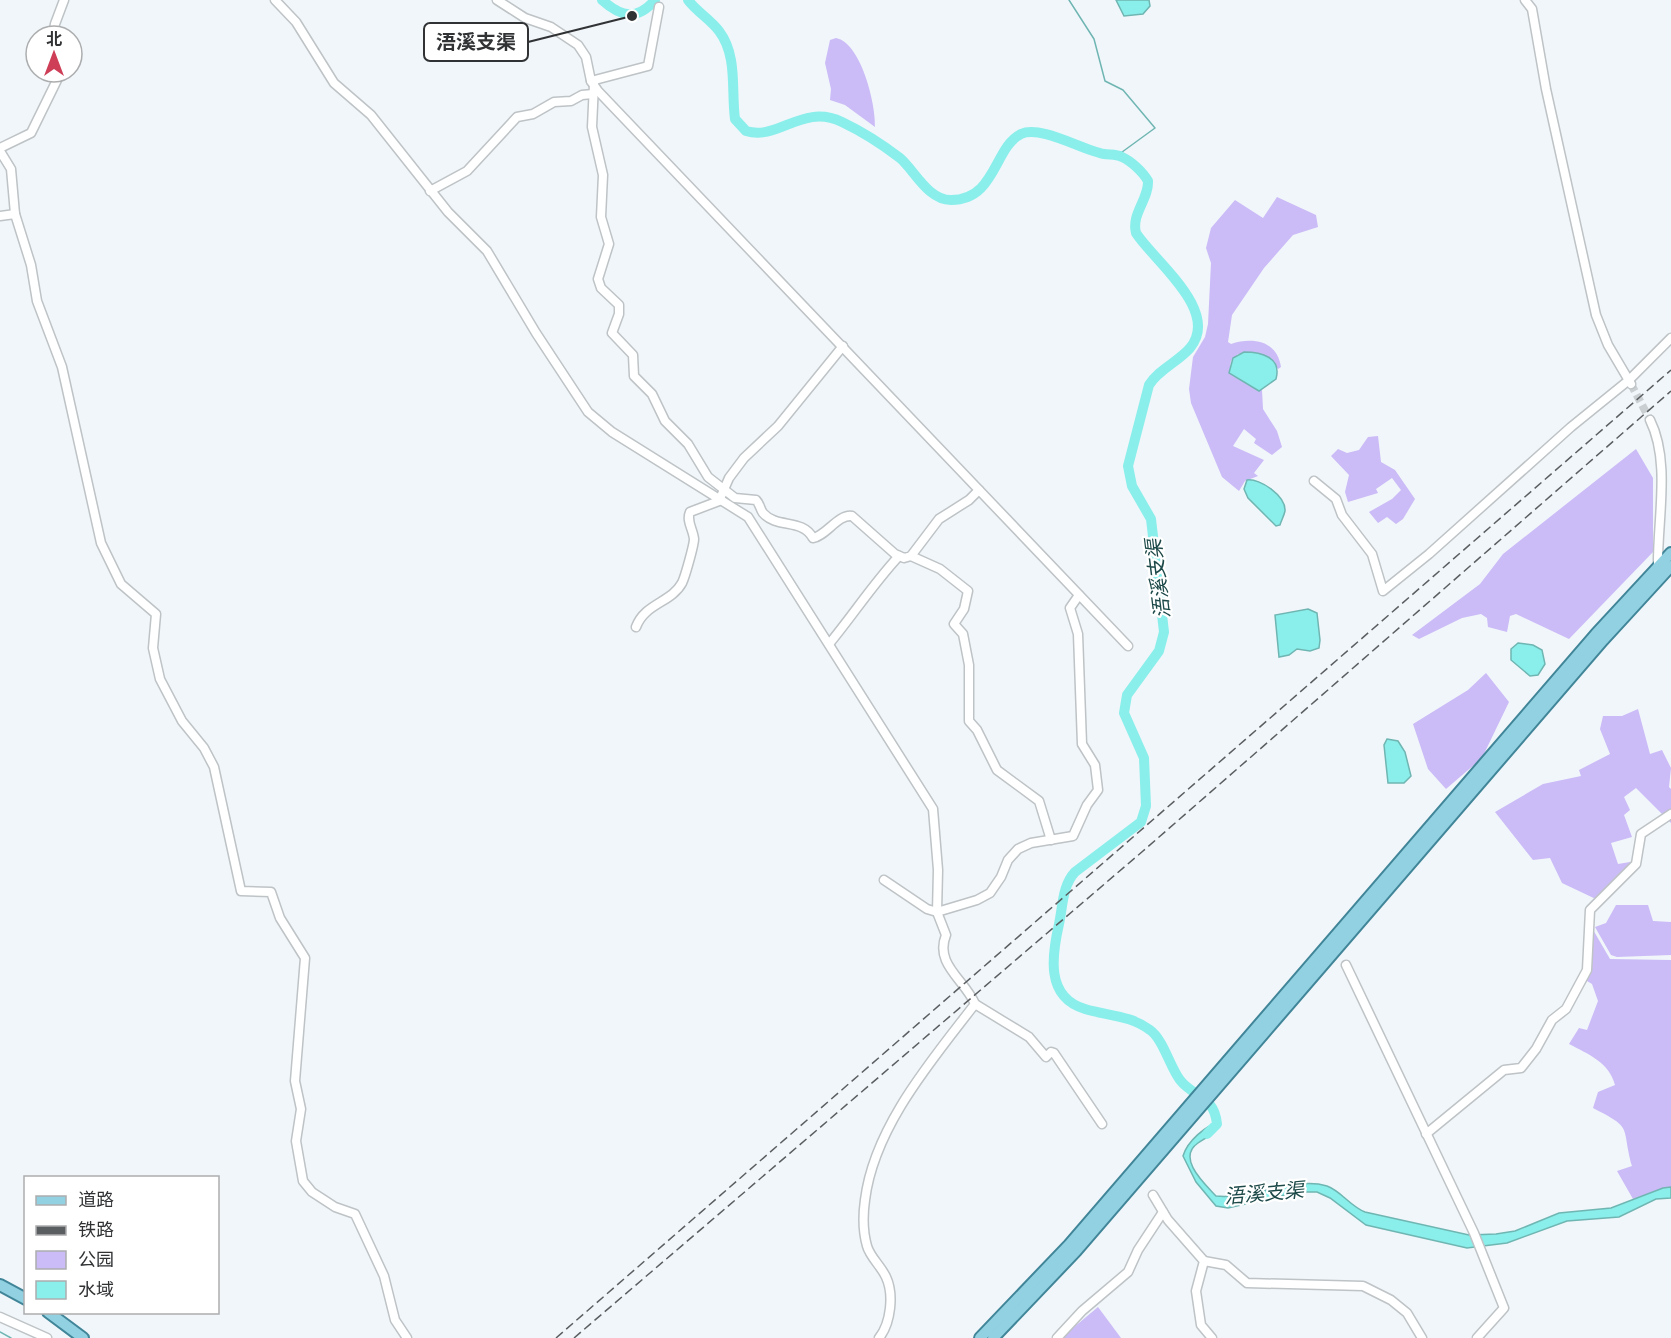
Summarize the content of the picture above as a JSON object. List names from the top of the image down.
{
  "water": ["浯溪支渠"],
  "places": ["浯溪支渠"],
  "legend": [
    "道路",
    "铁路",
    "公园",
    "水域"
  ],
  "north": "top"
}
